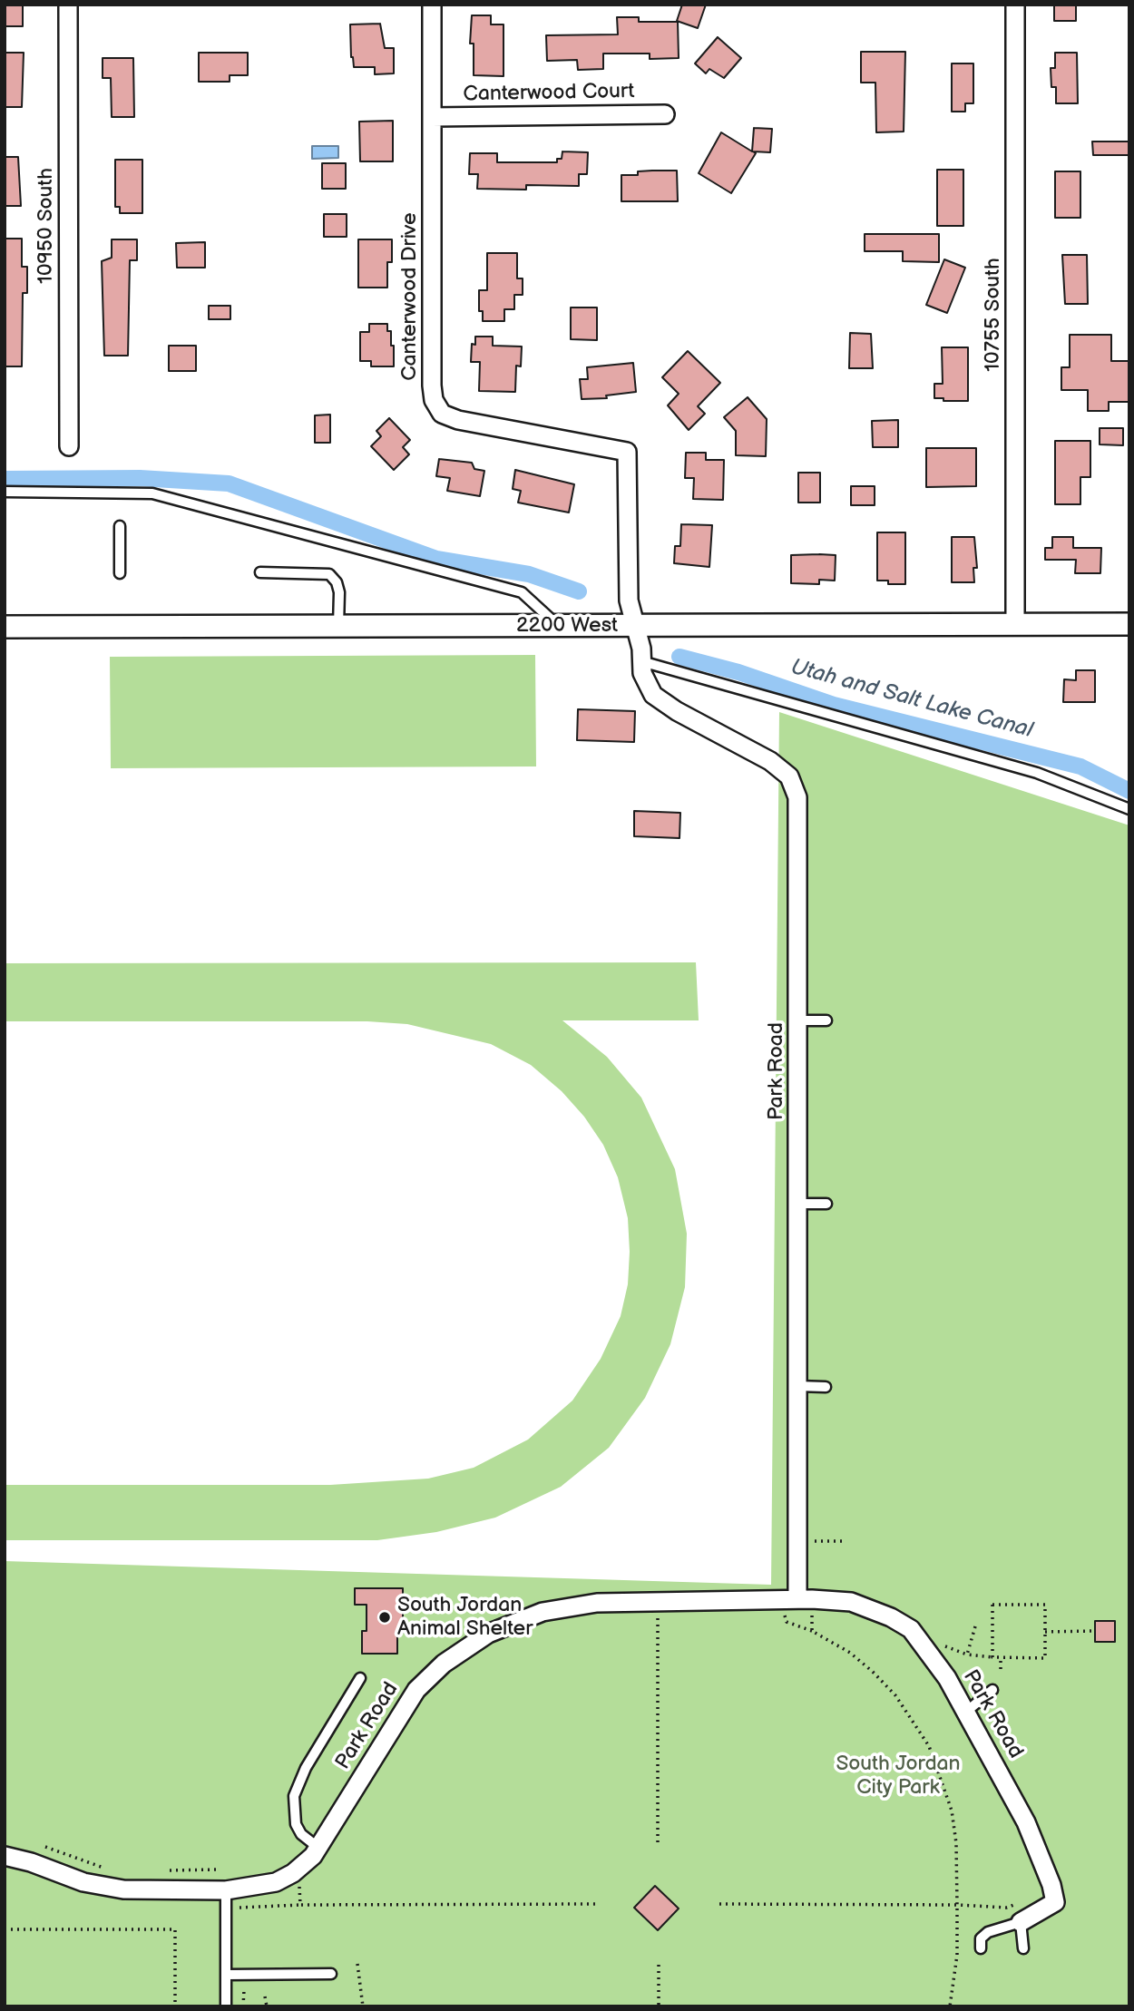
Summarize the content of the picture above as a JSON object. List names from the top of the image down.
{
  "streets": {
    "street": [
      "Canterwood Court",
      "10950 South",
      "Canterwood Drive",
      "10755 South",
      "2200 West",
      "Park Road"
    ]
  },
  "crossings": [
    ["Canterwood Court", "Canterwood Drive"],
    ["Canterwood Drive", "2200 West"],
    ["Canterwood Drive", "Park Road"],
    ["10755 South", "2200 West"],
    ["2200 West", "Park Road"]
  ],
  "water": ["Utah and Salt Lake Canal"],
  "parks": ["South Jordan City Park"],
  "places": ["South Jordan Animal Shelter"]
}
